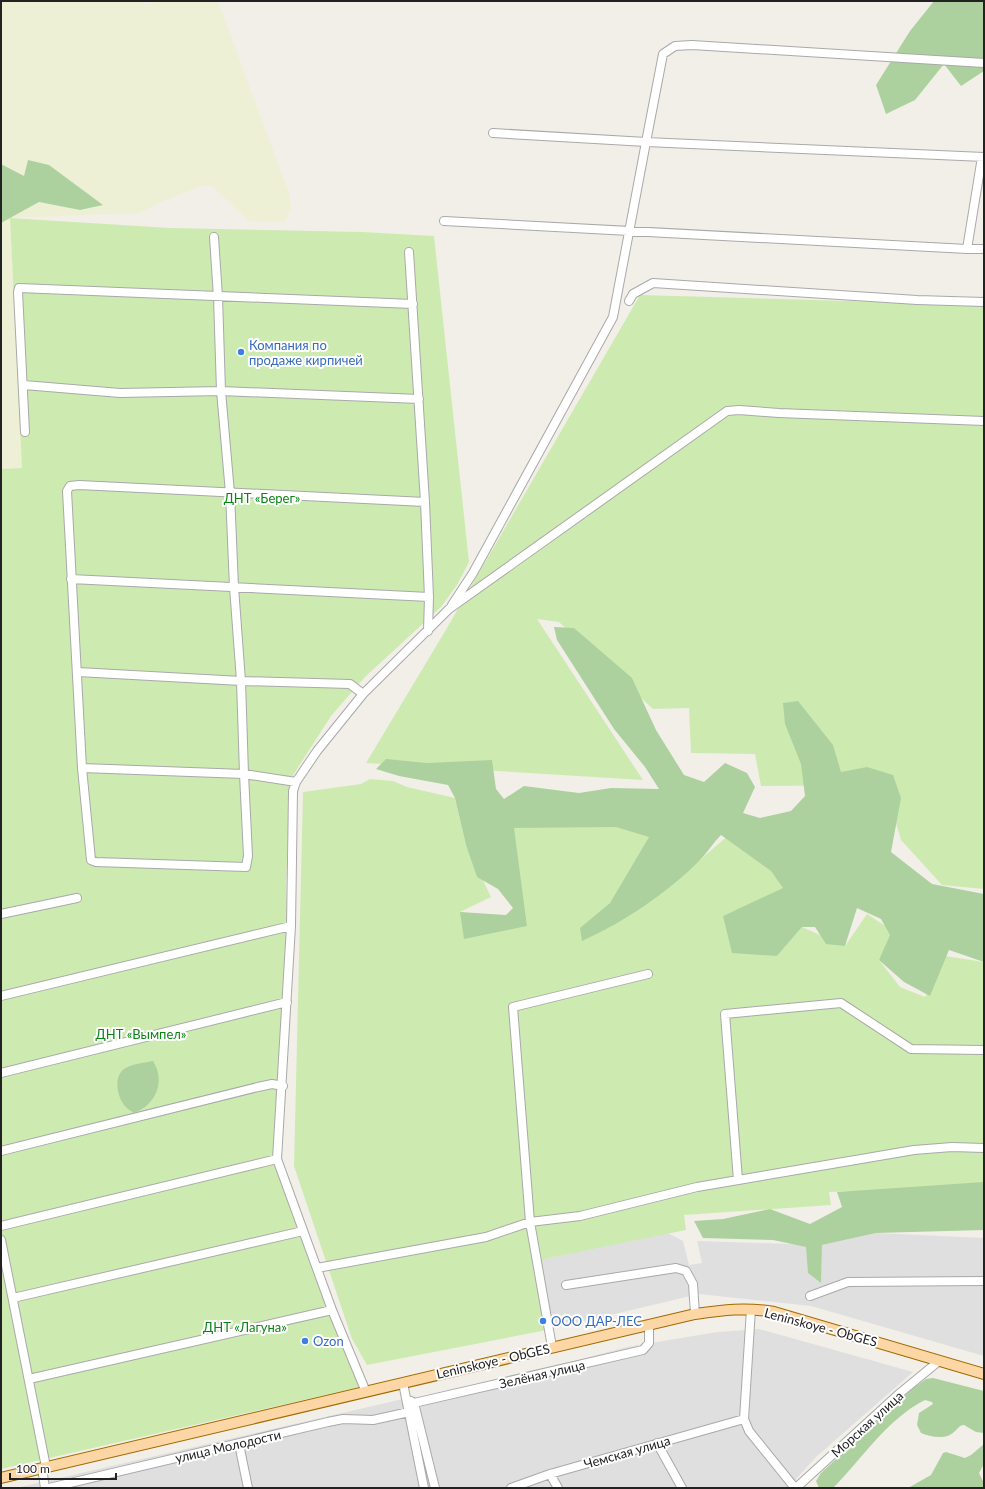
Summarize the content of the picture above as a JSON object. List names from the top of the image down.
{
  "streets": {
    "main road": ["Leninskoye - ObGES"],
    "street": [
      "Зелёная улица",
      "Морская улица",
      "улица Молодости",
      "Чемская улица"
    ]
  },
  "crossings": [
    ["Leninskoye - ObGES", "Зелёная улица"],
    ["Leninskoye - ObGES", "Морская улица"]
  ],
  "parks": ["ДНТ «Берег»", "ДНТ «Вымпел»", "ДНТ «Лагуна»"],
  "places": ["Компания по продаже кирпичей", "ООО ДАР-ЛЕС", "Ozon"],
  "scale_bar": "100 m"
}
